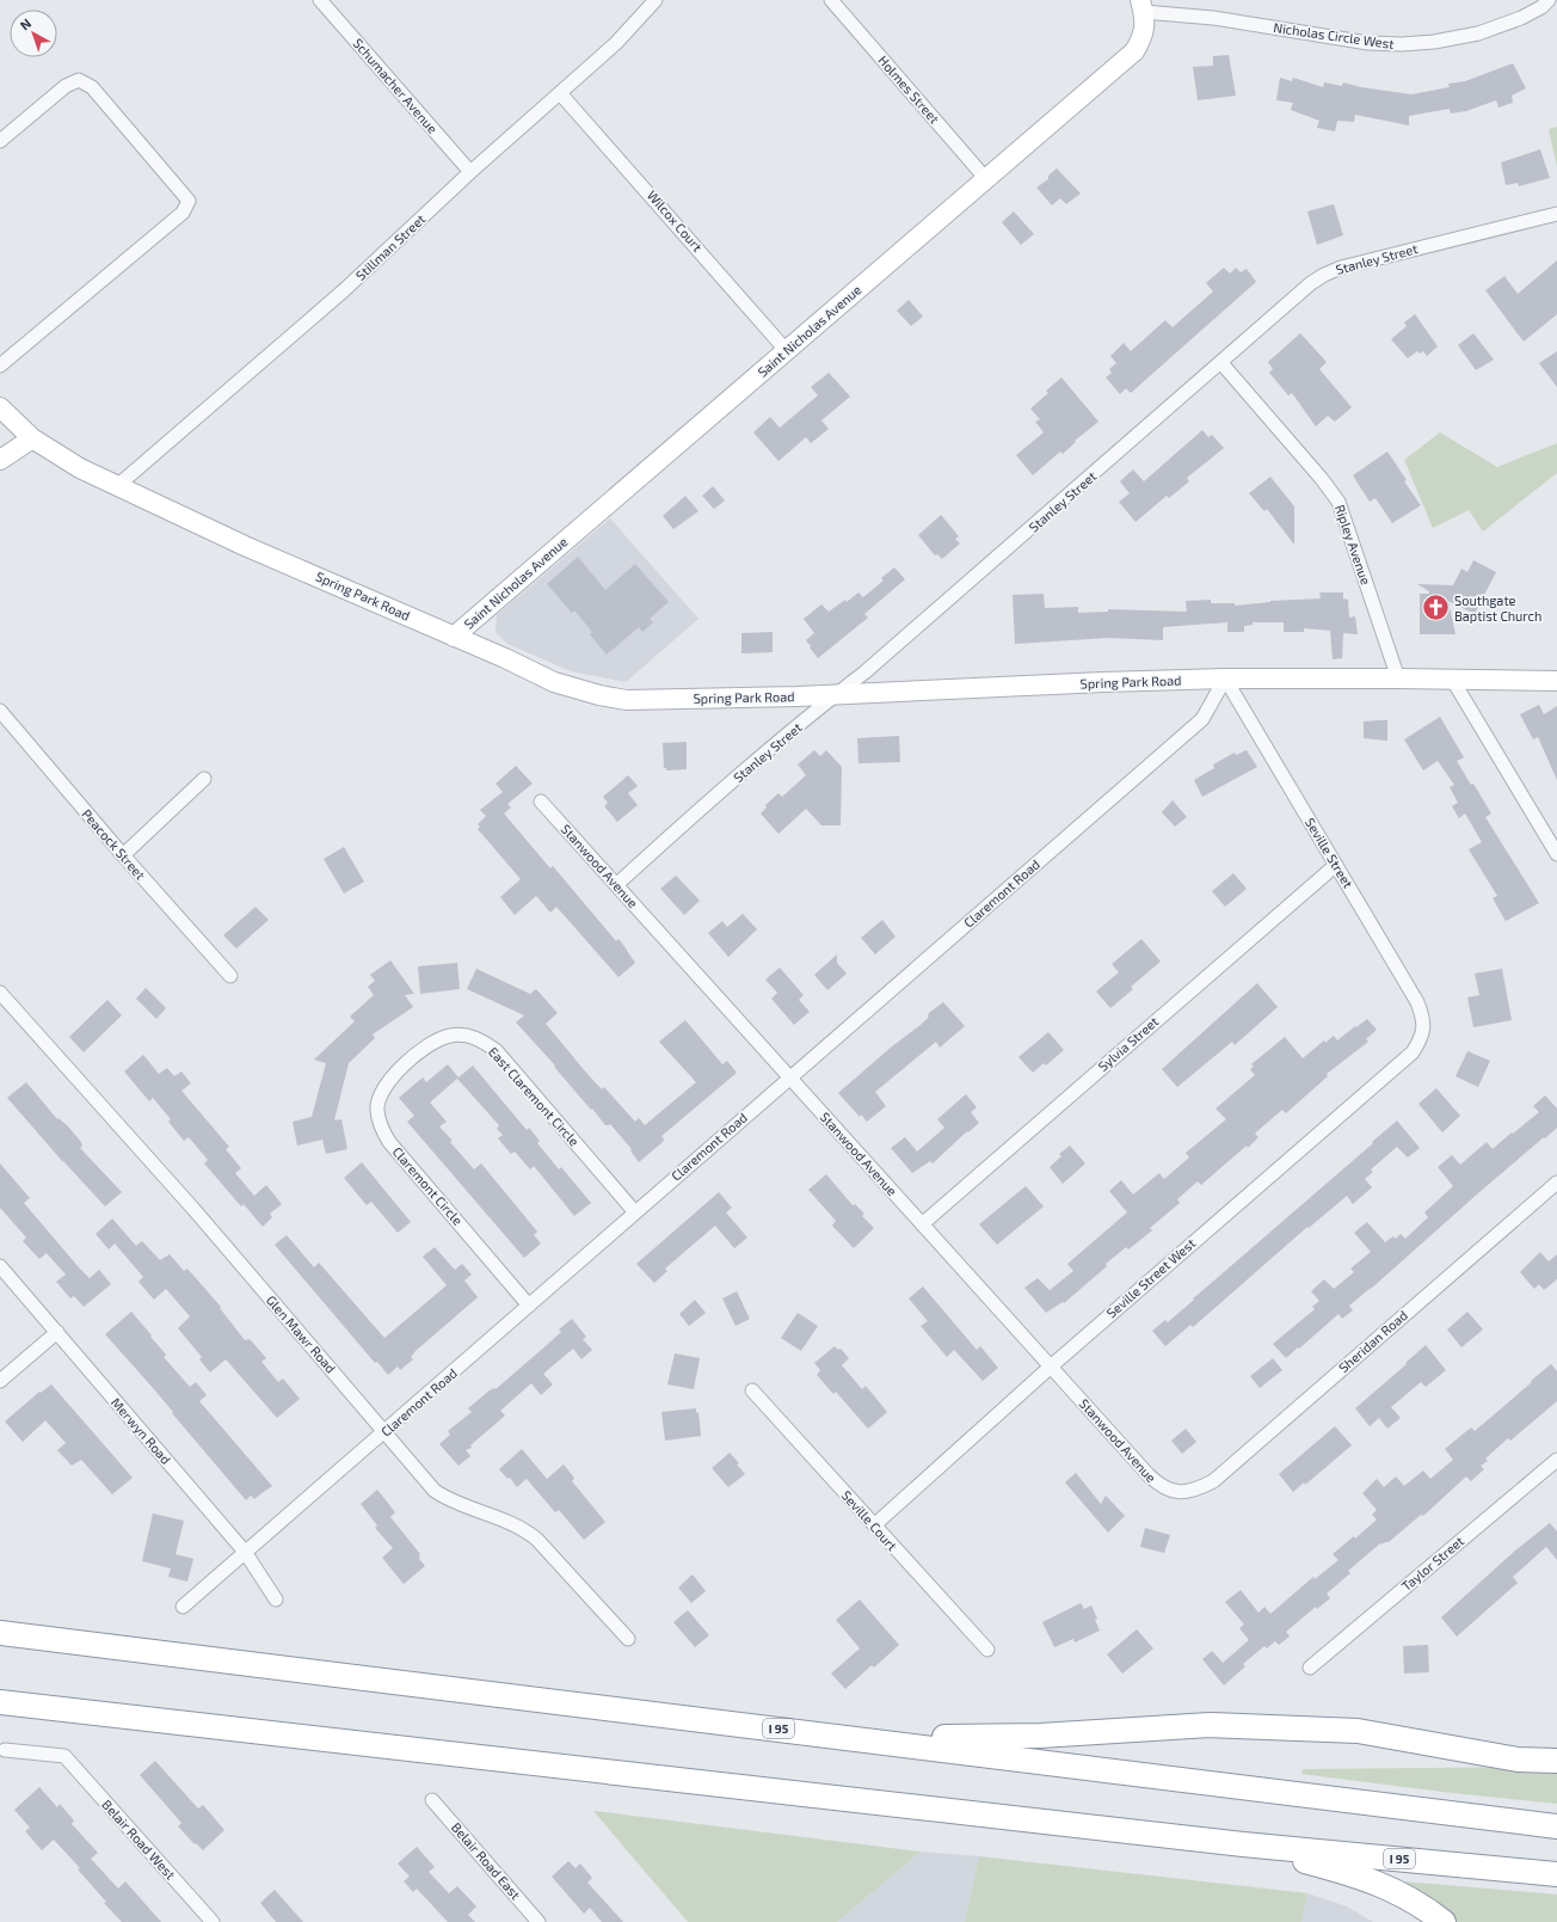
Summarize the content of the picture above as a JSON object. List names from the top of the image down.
{
  "streets": {
    "highway": ["I 95"],
    "main road": ["Saint Nicholas Avenue", "Spring Park Road"],
    "street": [
      "Nicholas Circle West",
      "Schumacher Avenue",
      "Holmes Street",
      "Wilcox Court",
      "Stillman Street",
      "Stanley Street",
      "Ripley Avenue",
      "Peacock Street",
      "Seville Street",
      "Stanwood Avenue",
      "Claremont Road",
      "Sylvia Street",
      "East Claremont Circle",
      "Claremont Circle",
      "Seville Street West",
      "Glen Mawr Road",
      "Sheridan Road",
      "Merwyn Road",
      "Seville Court",
      "Taylor Street",
      "Belair Road West",
      "Belair Road East"
    ]
  },
  "crossings": [
    ["Nicholas Circle West", "Saint Nicholas Avenue"],
    ["Schumacher Avenue", "Stillman Street"],
    ["Holmes Street", "Saint Nicholas Avenue"],
    ["Wilcox Court", "Stillman Street"],
    ["Wilcox Court", "Saint Nicholas Avenue"],
    ["Stillman Street", "Spring Park Road"],
    ["Stanley Street", "Ripley Avenue"],
    ["Stanley Street", "Spring Park Road"],
    ["Stanley Street", "Stanwood Avenue"],
    ["Saint Nicholas Avenue", "Spring Park Road"],
    ["Ripley Avenue", "Spring Park Road"],
    ["Spring Park Road", "Seville Street"],
    ["Spring Park Road", "Claremont Road"],
    ["Seville Street", "Claremont Road"],
    ["Seville Street", "Sylvia Street"],
    ["Seville Street", "Seville Street West"],
    ["Stanwood Avenue", "Claremont Road"],
    ["Stanwood Avenue", "Sylvia Street"],
    ["Stanwood Avenue", "Seville Street West"],
    ["Stanwood Avenue", "Sheridan Road"],
    ["Claremont Road", "East Claremont Circle"],
    ["Claremont Road", "Claremont Circle"],
    ["Claremont Road", "Glen Mawr Road"],
    ["Claremont Road", "Merwyn Road"],
    ["East Claremont Circle", "Claremont Circle"],
    ["Seville Street West", "Seville Court"]
  ],
  "places": {
    "church": ["Southgate Baptist Church"]
  },
  "north": "top left"
}
